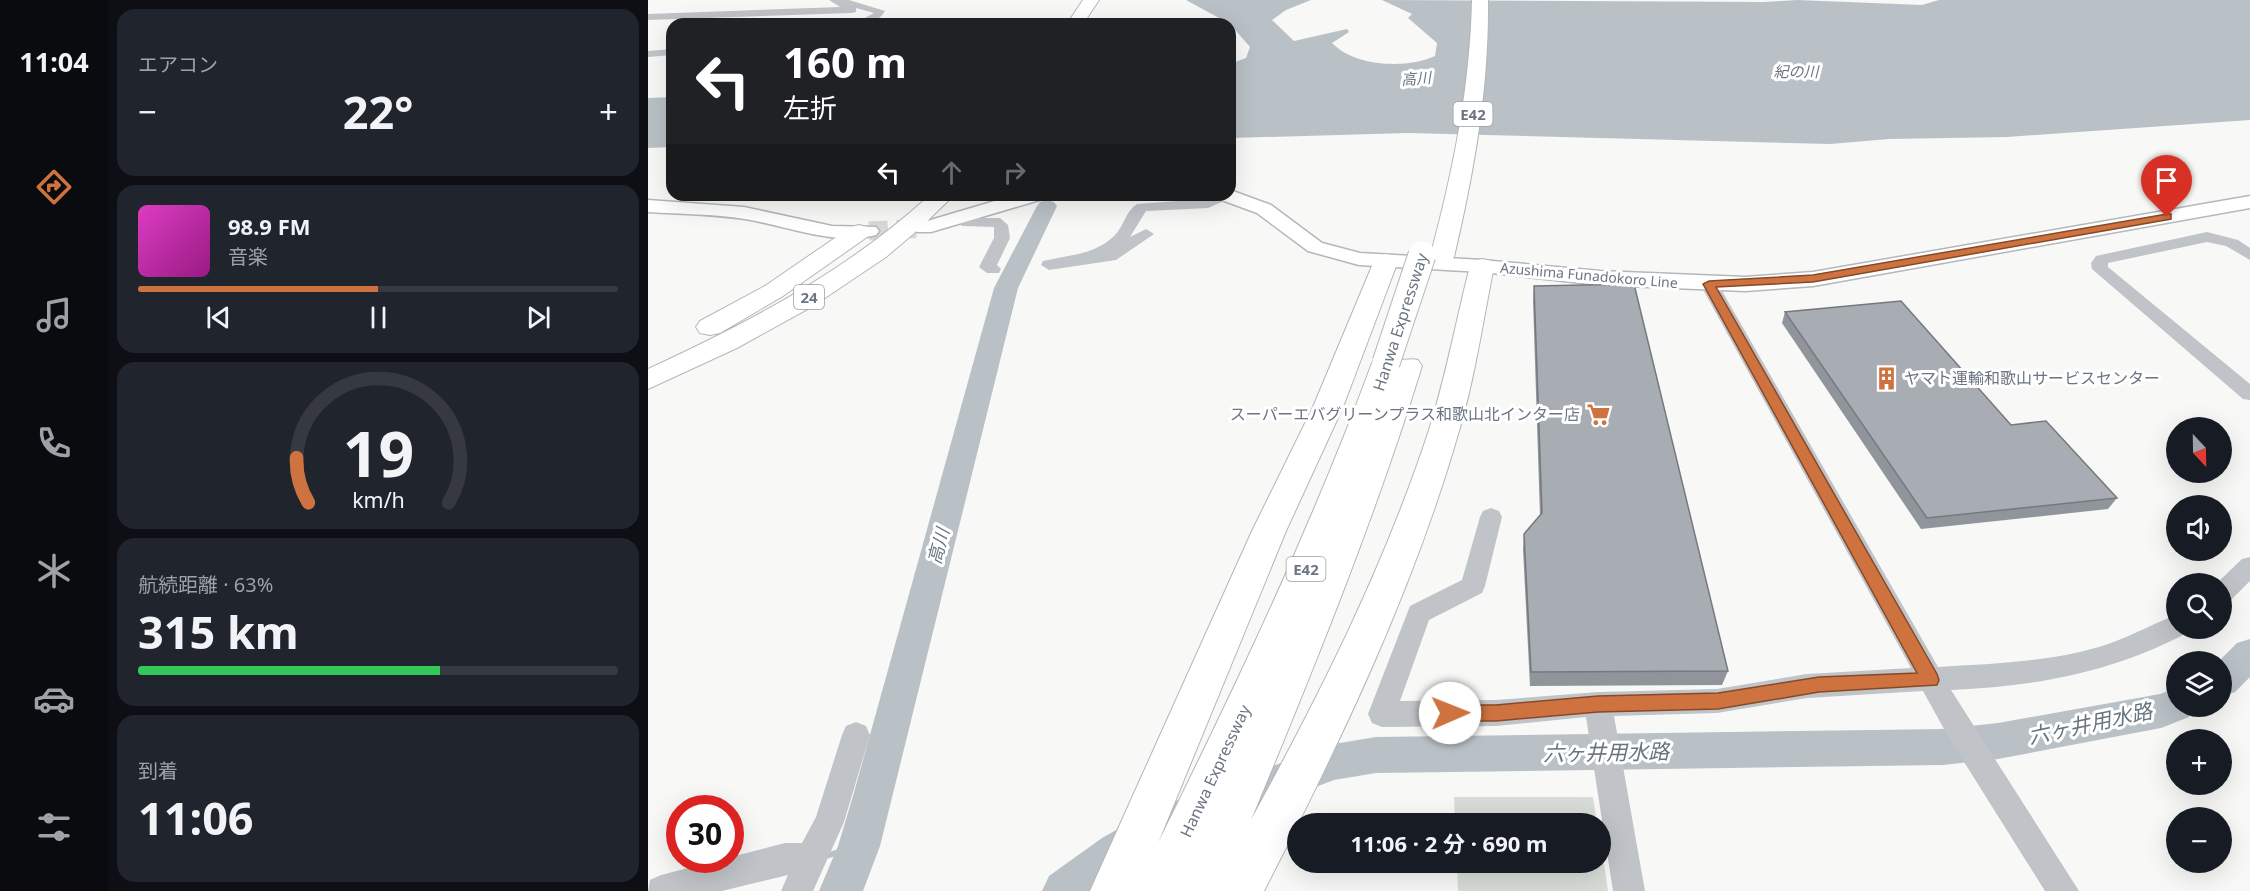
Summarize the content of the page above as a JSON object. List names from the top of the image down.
{
  "streets": {
    "highway": ["E42", "24", "Hanwa Expressway"],
    "main road": ["Azushima Funadokoro Line"]
  },
  "water": ["紀の川", "高川", "六ヶ井用水路"],
  "places": {
    "building": ["ヤマト運輸和歌山サービスセンター"],
    "supermarket": ["スーパーエバグリーンプラス和歌山北インター店"]
  },
  "north": "bottom",
  "page": {
    "tabs": "11:04",
    "tile": [
      "エアコン",
      ["航続距離 · 63%", "315 km"],
      ["到着", "11:06"]
    ],
    "turn": ["160 m", "左折"],
    "heat": ["−", "22°", "+"],
    "song": ["98.9 FM", "音楽"],
    "map_buttons": ["+", "−"],
    "limit": "30",
    "trip": "11:06 · 2 分 · 690 m",
    "gauge": ["19", "km/h"]
  }
}
